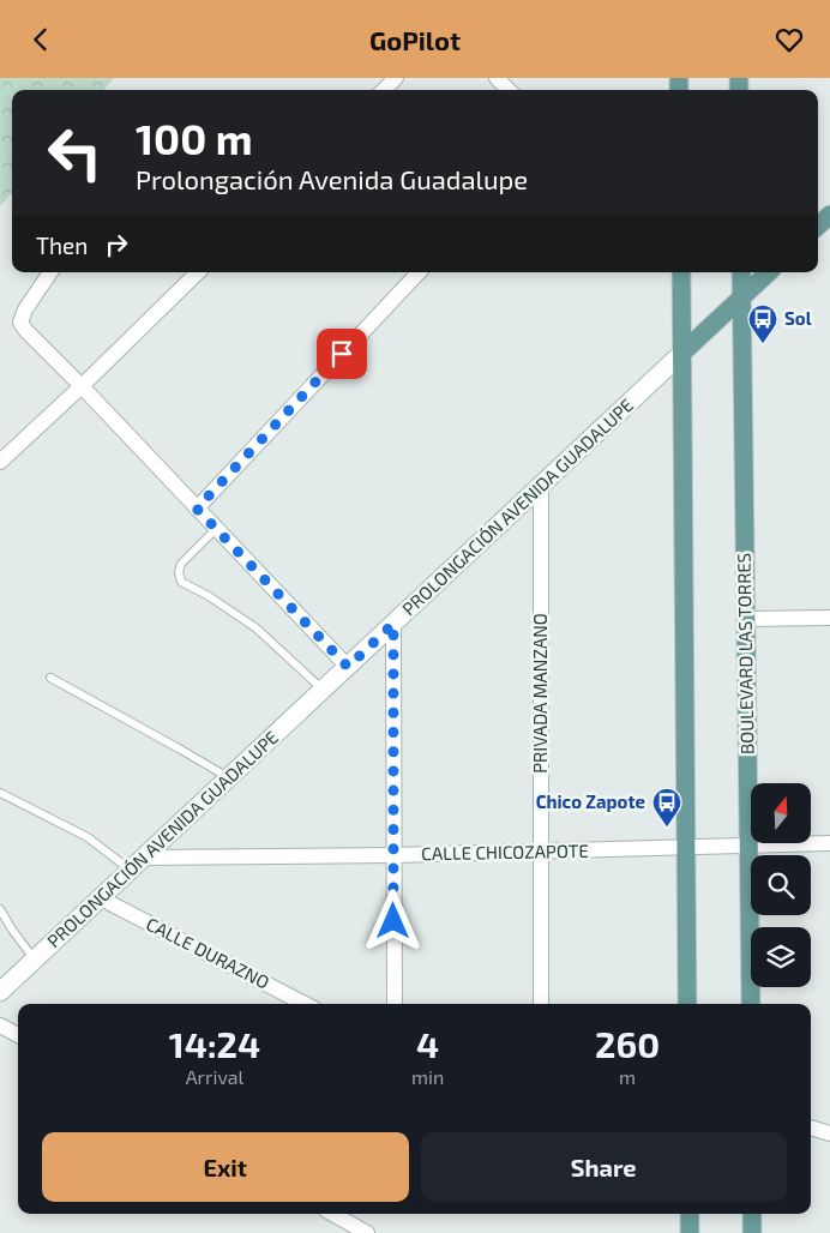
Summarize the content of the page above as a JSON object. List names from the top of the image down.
{
  "streets": {
    "main road": ["PROLONGACIÓN AVENIDA GUADALUPE", "BOULEVARD LAS TORRES"],
    "street": ["PRIVADA MANZANO", "CALLE CHICOZAPOTE", "CALLE DURAZNO"]
  },
  "crossings": [
    ["PROLONGACIÓN AVENIDA GUADALUPE", "BOULEVARD LAS TORRES"],
    ["PROLONGACIÓN AVENIDA GUADALUPE", "PRIVADA MANZANO"],
    ["PROLONGACIÓN AVENIDA GUADALUPE", "CALLE CHICOZAPOTE"],
    ["PROLONGACIÓN AVENIDA GUADALUPE", "CALLE DURAZNO"],
    ["BOULEVARD LAS TORRES", "CALLE CHICOZAPOTE"],
    ["PRIVADA MANZANO", "CALLE CHICOZAPOTE"]
  ],
  "places": {
    "bus stop": ["Sol", "Chico Zapote"]
  },
  "north": "top",
  "page": {
    "header": "GoPilot",
    "turn": ["100 m", "Prolongación Avenida Guadalupe"],
    "then": "Then",
    "eta": [
      "14:24",
      "Arrival",
      "4",
      "min",
      "260",
      "m"
    ],
    "buttons": ["Exit", "Share"]
  }
}
